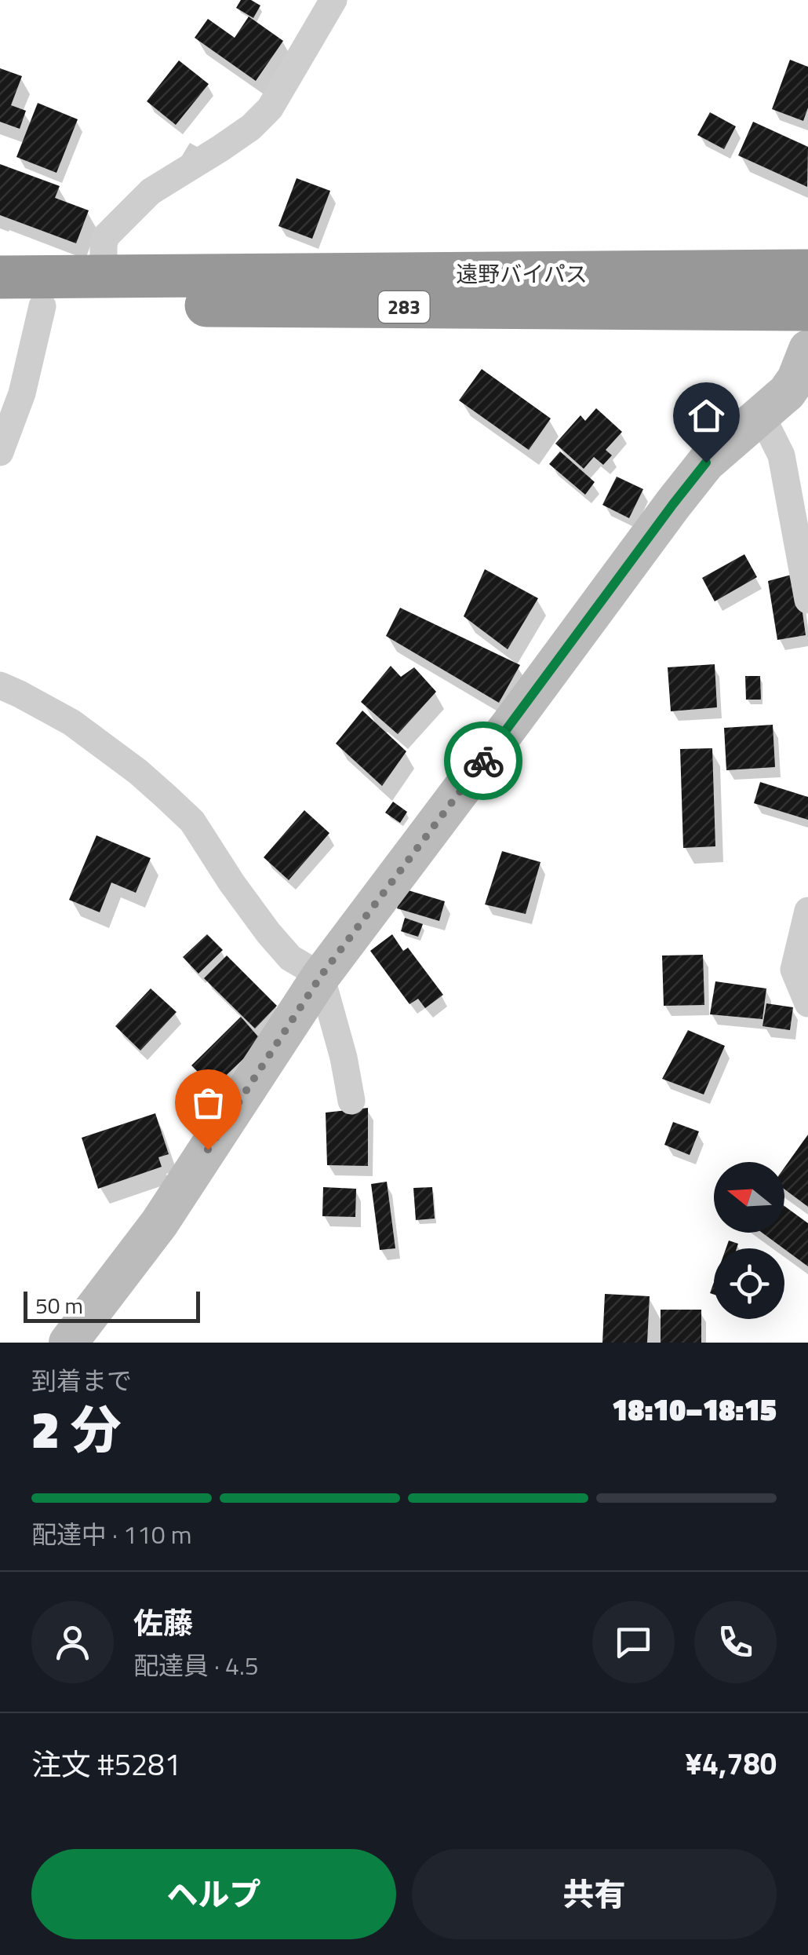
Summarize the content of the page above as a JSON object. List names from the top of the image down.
{
  "streets": {
    "highway": ["遠野バイパス", "283"]
  },
  "scale_bar": "50 m",
  "north": "left",
  "page": {
    "scale": "50 m",
    "heading": ["2 分", "到着まで", "18:10–18:15"],
    "panel": [
      "佐藤",
      "配達員 · 4.5",
      "注文 #5281",
      "¥4,780"
    ],
    "bar": "配達中 · 110 m",
    "buttons": ["ヘルプ", "共有"]
  }
}
